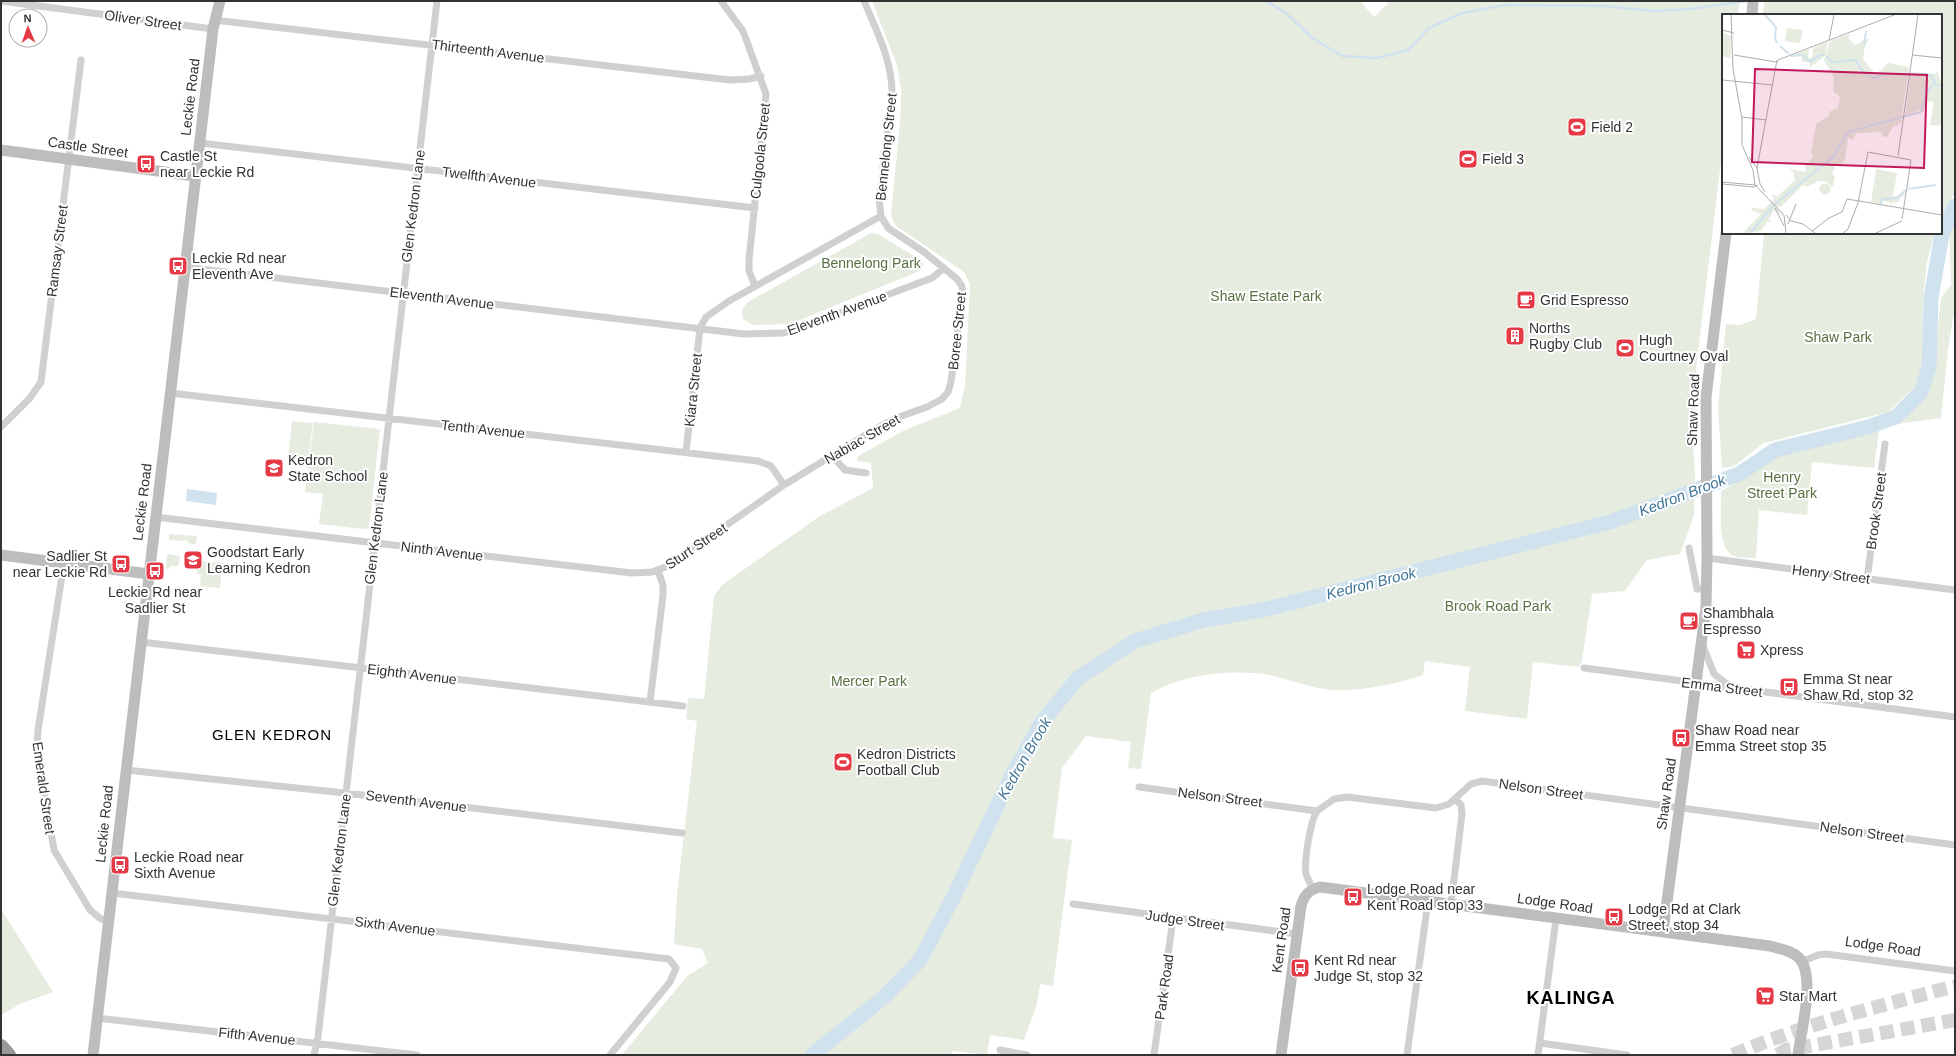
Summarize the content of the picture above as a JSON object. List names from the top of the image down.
{
  "streets": {
    "street": [
      "Oliver Street",
      "Thirteenth Avenue",
      "Leckie Road",
      "Castle Street",
      "Bennelong Street",
      "Culgoola Street",
      "Twelfth Avenue",
      "Glen Kedron Lane",
      "Ramsay Street",
      "Eleventh Avenue",
      "Boree Street",
      "Kiara Street",
      "Shaw Road",
      "Tenth Avenue",
      "Nabiac Street",
      "Brook Street",
      "Sturt Street",
      "Ninth Avenue",
      "Henry Street",
      "Eighth Avenue",
      "Emma Street",
      "Emerald Street",
      "Nelson Street",
      "Seventh Avenue",
      "Lodge Road",
      "Judge Street",
      "Sixth Avenue",
      "Kent Road",
      "Park Road",
      "Fifth Avenue"
    ]
  },
  "crossings": [
    ["Oliver Street", "Thirteenth Avenue"],
    ["Oliver Street", "Leckie Road"],
    ["Thirteenth Avenue", "Leckie Road"],
    ["Thirteenth Avenue", "Culgoola Street"],
    ["Thirteenth Avenue", "Glen Kedron Lane"],
    ["Leckie Road", "Castle Street"],
    ["Leckie Road", "Twelfth Avenue"],
    ["Leckie Road", "Eleventh Avenue"],
    ["Leckie Road", "Tenth Avenue"],
    ["Leckie Road", "Ninth Avenue"],
    ["Leckie Road", "Eighth Avenue"],
    ["Leckie Road", "Emerald Street"],
    ["Leckie Road", "Seventh Avenue"],
    ["Leckie Road", "Sixth Avenue"],
    ["Leckie Road", "Fifth Avenue"],
    ["Castle Street", "Ramsay Street"],
    ["Bennelong Street", "Eleventh Avenue"],
    ["Bennelong Street", "Boree Street"],
    ["Culgoola Street", "Twelfth Avenue"],
    ["Twelfth Avenue", "Glen Kedron Lane"],
    ["Glen Kedron Lane", "Eleventh Avenue"],
    ["Glen Kedron Lane", "Tenth Avenue"],
    ["Glen Kedron Lane", "Ninth Avenue"],
    ["Glen Kedron Lane", "Eighth Avenue"],
    ["Glen Kedron Lane", "Seventh Avenue"],
    ["Glen Kedron Lane", "Sixth Avenue"],
    ["Glen Kedron Lane", "Fifth Avenue"],
    ["Eleventh Avenue", "Boree Street"],
    ["Eleventh Avenue", "Kiara Street"],
    ["Boree Street", "Nabiac Street"],
    ["Kiara Street", "Tenth Avenue"],
    ["Shaw Road", "Henry Street"],
    ["Shaw Road", "Emma Street"],
    ["Shaw Road", "Nelson Street"],
    ["Shaw Road", "Lodge Road"],
    ["Tenth Avenue", "Nabiac Street"],
    ["Tenth Avenue", "Sturt Street"],
    ["Nabiac Street", "Sturt Street"],
    ["Brook Street", "Henry Street"],
    ["Sturt Street", "Ninth Avenue"],
    ["Sturt Street", "Eighth Avenue"],
    ["Lodge Road", "Kent Road"],
    ["Judge Street", "Kent Road"],
    ["Judge Street", "Park Road"]
  ],
  "districts": ["GLEN KEDRON", "KALINGA"],
  "water": ["Kedron Brook"],
  "parks": [
    "Bennelong Park",
    "Shaw Estate Park",
    "Shaw Park",
    "Henry Street Park",
    "Brook Road Park",
    "Mercer Park"
  ],
  "places": {
    "sports": [
      "Field 2",
      "Field 3",
      "Hugh Courtney Oval",
      "Kedron Districts Football Club"
    ],
    "bus stop": [
      "Castle St near Leckie Rd",
      "Leckie Rd near Eleventh Ave",
      "Sadlier St near Leckie Rd",
      "Leckie Rd near Sadlier St",
      "Emma St near Shaw Rd, stop 32",
      "Shaw Road near Emma Street stop 35",
      "Leckie Road near Sixth Avenue",
      "Lodge Road near Kent Road stop 33",
      "Lodge Rd at Clark Street, stop 34",
      "Kent Rd near Judge St, stop 32"
    ],
    "cafe": ["Grid Espresso", "Shambhala Espresso"],
    "building": ["Norths Rugby Club"],
    "school or university": ["Kedron State School", "Goodstart Early Learning Kedron"],
    "supermarket": ["Xpress", "Star Mart"]
  },
  "north": "top"
}
